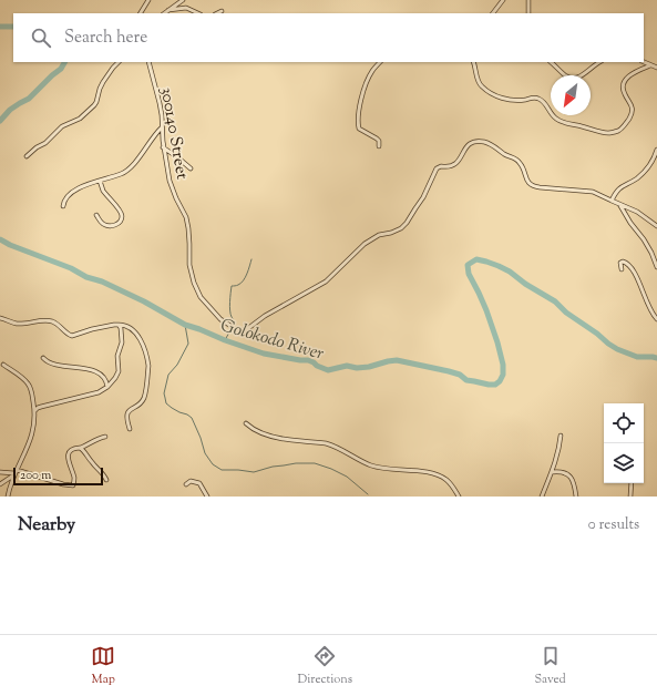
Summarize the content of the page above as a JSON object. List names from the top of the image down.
{
  "streets": {
    "street": ["300140 Street"]
  },
  "water": ["Golokodo River"],
  "scale_bar": "200 m",
  "north": "bottom left",
  "page": {
    "search": "Search here",
    "scale": "200 m",
    "heading": ["Nearby", "0 results"],
    "nav": ["Map", "Directions", "Saved"]
  }
}
